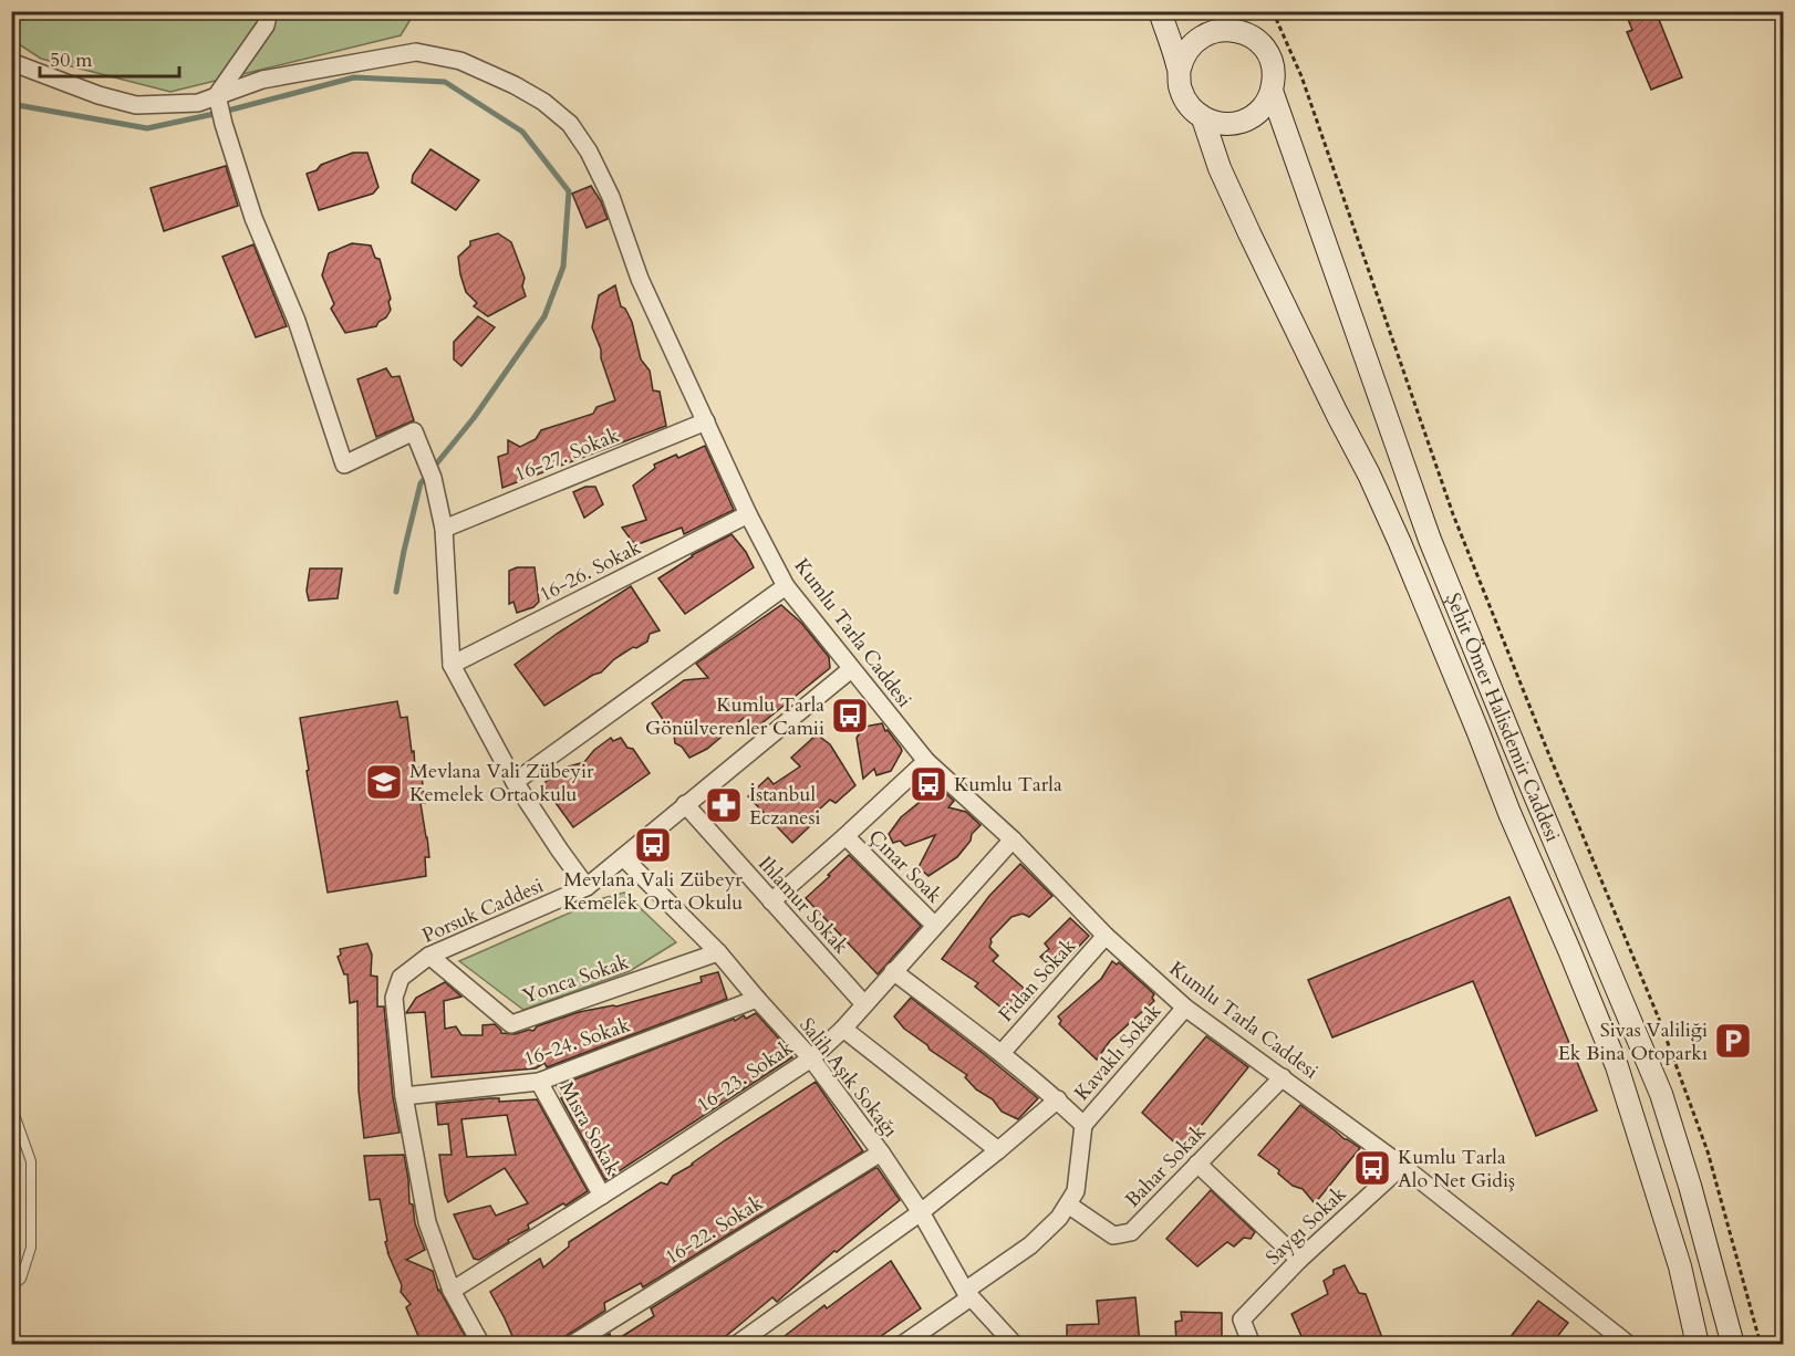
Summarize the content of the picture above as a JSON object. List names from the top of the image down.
{
  "streets": {
    "main road": ["Şehit Ömer Halisdemir Caddesi"],
    "street": [
      "16-27. Sokak",
      "16-26. Sokak",
      "Kumlu Tarla Caddesi",
      "Çınar Soak",
      "Ihlamur Sokak",
      "Porsuk Caddesi",
      "Yonca Sokak",
      "Fidan Sokak",
      "16-24. Sokak",
      "Kavaklı Sokak",
      "16-23. Sokak",
      "Salih Aşık Sokağı",
      "Mısra Sokak",
      "Bahar Sokak",
      "Saygı Sokak",
      "16-22. Sokak"
    ]
  },
  "crossings": [
    ["16-27. Sokak", "Kumlu Tarla Caddesi"],
    ["16-26. Sokak", "Kumlu Tarla Caddesi"],
    ["Kumlu Tarla Caddesi", "Porsuk Caddesi"],
    ["Kumlu Tarla Caddesi", "Fidan Sokak"],
    ["Kumlu Tarla Caddesi", "Kavaklı Sokak"],
    ["Kumlu Tarla Caddesi", "16-23. Sokak"],
    ["Kumlu Tarla Caddesi", "Bahar Sokak"],
    ["Kumlu Tarla Caddesi", "Saygı Sokak"],
    ["Çınar Soak", "16-23. Sokak"],
    ["Ihlamur Sokak", "Porsuk Caddesi"],
    ["Ihlamur Sokak", "16-23. Sokak"],
    ["Porsuk Caddesi", "Yonca Sokak"],
    ["Porsuk Caddesi", "16-24. Sokak"],
    ["Porsuk Caddesi", "16-23. Sokak"],
    ["Porsuk Caddesi", "Salih Aşık Sokağı"],
    ["Yonca Sokak", "Salih Aşık Sokağı"],
    ["16-24. Sokak", "Salih Aşık Sokağı"],
    ["16-24. Sokak", "Mısra Sokak"],
    ["16-23. Sokak", "Salih Aşık Sokağı"],
    ["16-23. Sokak", "Mısra Sokak"],
    ["Salih Aşık Sokağı", "16-22. Sokak"]
  ],
  "places": {
    "bus stop": [
      "Kumlu Tarla Gönülverenler Camii",
      "Kumlu Tarla",
      "Mevlana Vali Zübeyr Kemelek Orta Okulu",
      "Kumlu Tarla Alo Net Gidiş"
    ],
    "school or university": ["Mevlana Vali Zübeyir Kemelek Ortaokulu"],
    "pharmacy": ["İstanbul Eczanesi"],
    "parking": ["Sivas Valiliği Ek Bina Otoparkı"]
  },
  "scale_bar": "50 m"
}
